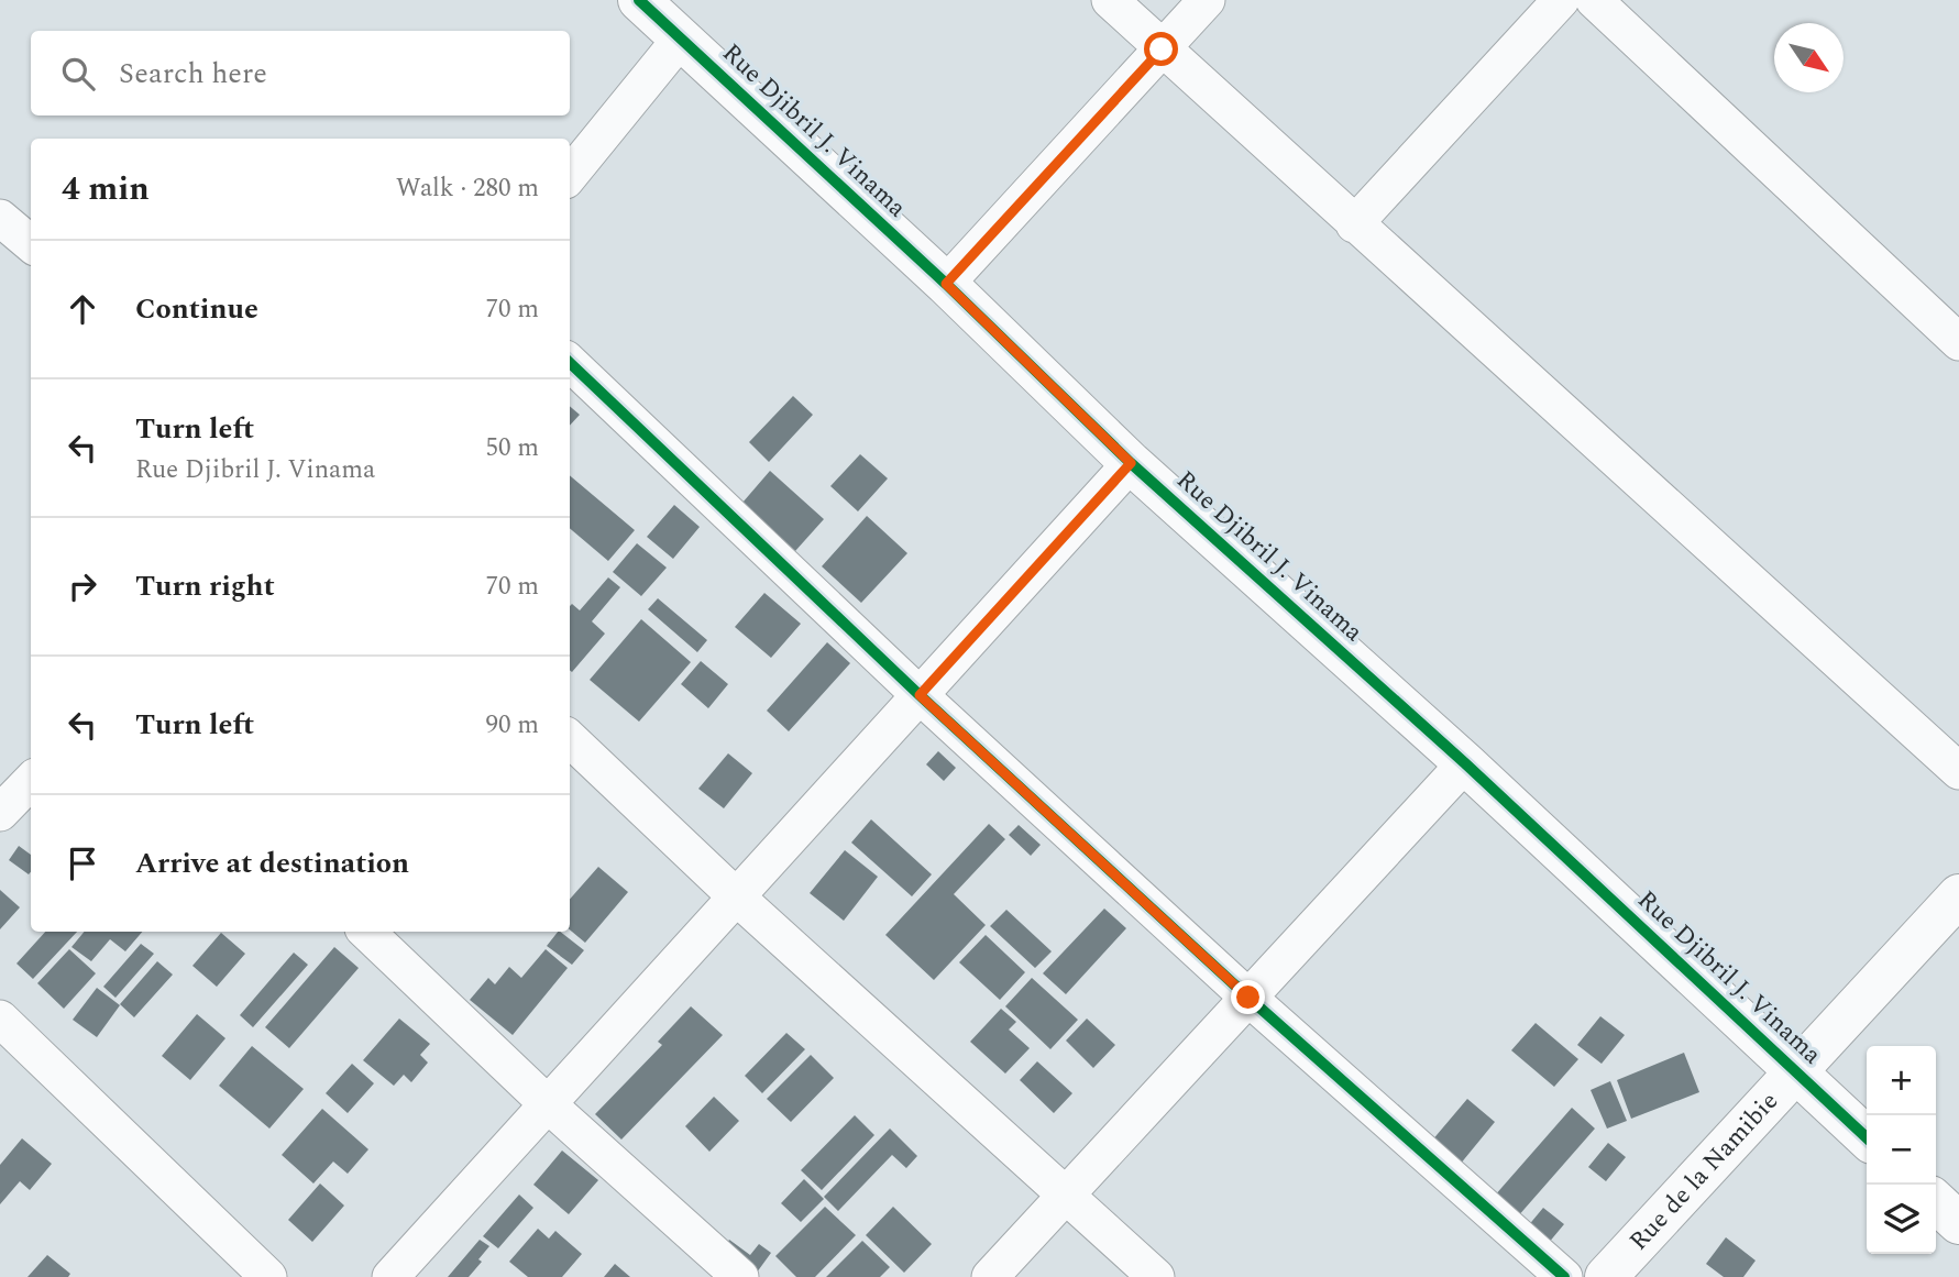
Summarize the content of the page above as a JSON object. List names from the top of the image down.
{
  "streets": {
    "street": ["Rue Djibril J. Vinama", "Rue de la Namibie"]
  },
  "crossings": [
    ["Rue Djibril J. Vinama", "Rue de la Namibie"]
  ],
  "north": "bottom right",
  "page": {
    "search": "Search here",
    "heading": ["4 min", "Walk · 280 m"],
    "list": [
      ["Continue", "70 m"],
      ["Turn left", "Rue Djibril J. Vinama", "50 m"],
      ["Turn right", "70 m"],
      ["Turn left", "90 m"],
      "Arrive at destination"
    ],
    "map_buttons": ["+", "−"]
  }
}
